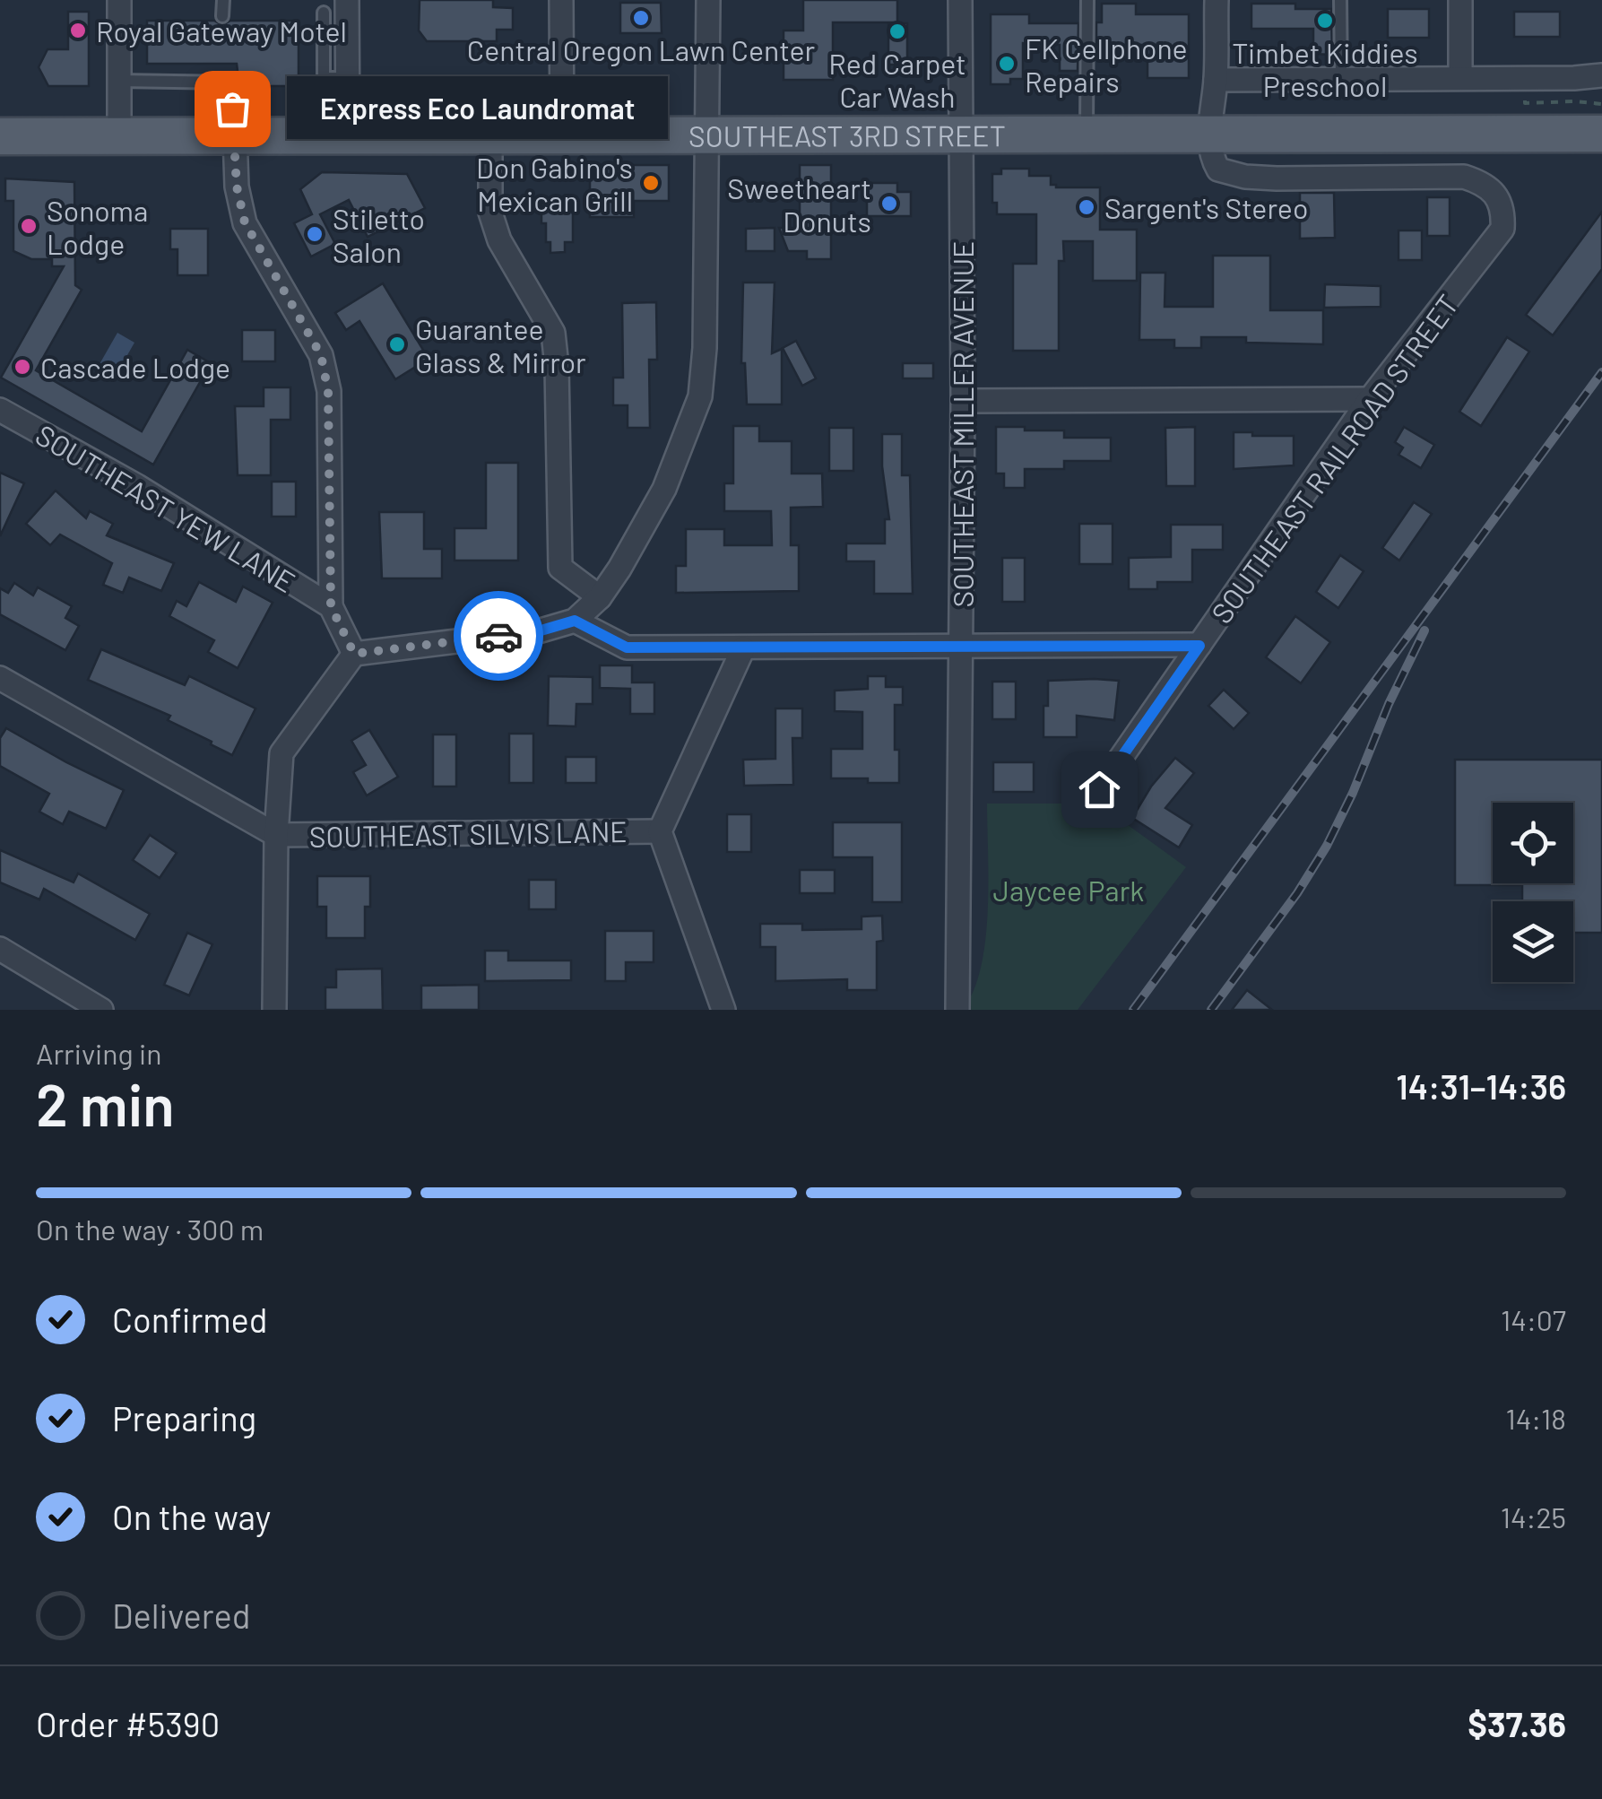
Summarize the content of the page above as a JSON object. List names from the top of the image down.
{
  "streets": {
    "main road": ["SOUTHEAST 3RD STREET"],
    "street": [
      "SOUTHEAST MILLER AVENUE",
      "SOUTHEAST RAILROAD STREET",
      "SOUTHEAST YEW LANE",
      "SOUTHEAST SILVIS LANE"
    ]
  },
  "crossings": [
    ["SOUTHEAST 3RD STREET", "SOUTHEAST MILLER AVENUE"],
    ["SOUTHEAST 3RD STREET", "SOUTHEAST RAILROAD STREET"]
  ],
  "parks": ["Jaycee Park"],
  "places": [
    "Central Oregon Lawn Center",
    "Timbet Kiddies Preschool",
    "Royal Gateway Motel",
    "Red Carpet Car Wash",
    "FK Cellphone Repairs",
    "Express Eco Laundromat",
    "Don Gabino's Mexican Grill",
    "Sweetheart Donuts",
    "Sargent's Stereo",
    "Sonoma Lodge",
    "Stiletto Salon",
    "Guarantee Glass & Mirror",
    "Cascade Lodge"
  ],
  "page": {
    "bubble": "Express Eco Laundromat",
    "heading": ["2 min", "Arriving in", "14:31–14:36"],
    "panel": ["Order #5390", "$37.36"],
    "bar": "On the way · 300 m",
    "list": [
      ["Confirmed", "14:07"],
      ["Preparing", "14:18"],
      ["On the way", "14:25"],
      "Delivered"
    ]
  }
}
